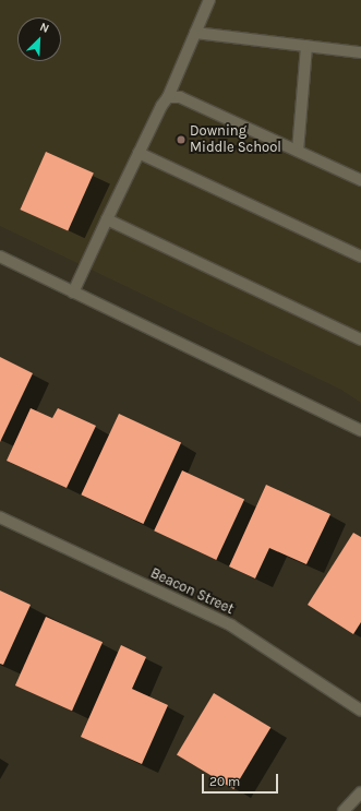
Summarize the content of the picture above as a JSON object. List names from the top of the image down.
{
  "streets": {
    "street": ["Beacon Street"]
  },
  "places": ["Downing Middle School"],
  "scale_bar": "20 m",
  "north": "top right"
}
